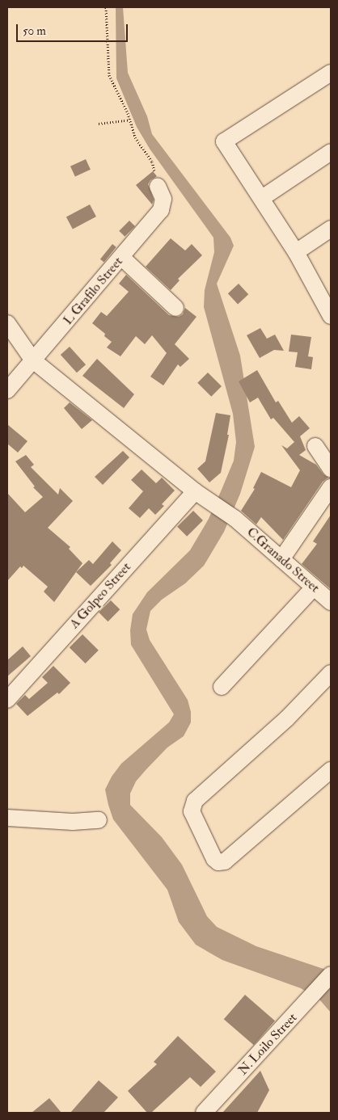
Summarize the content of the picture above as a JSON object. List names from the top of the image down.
{
  "streets": {
    "street": [
      "L Grafilo Street",
      "C.Granado Street",
      "A Golpeo Street",
      "N. Loilo Street"
    ]
  },
  "crossings": [
    ["L Grafilo Street", "C.Granado Street"],
    ["C.Granado Street", "A Golpeo Street"]
  ],
  "scale_bar": "50 m"
}
